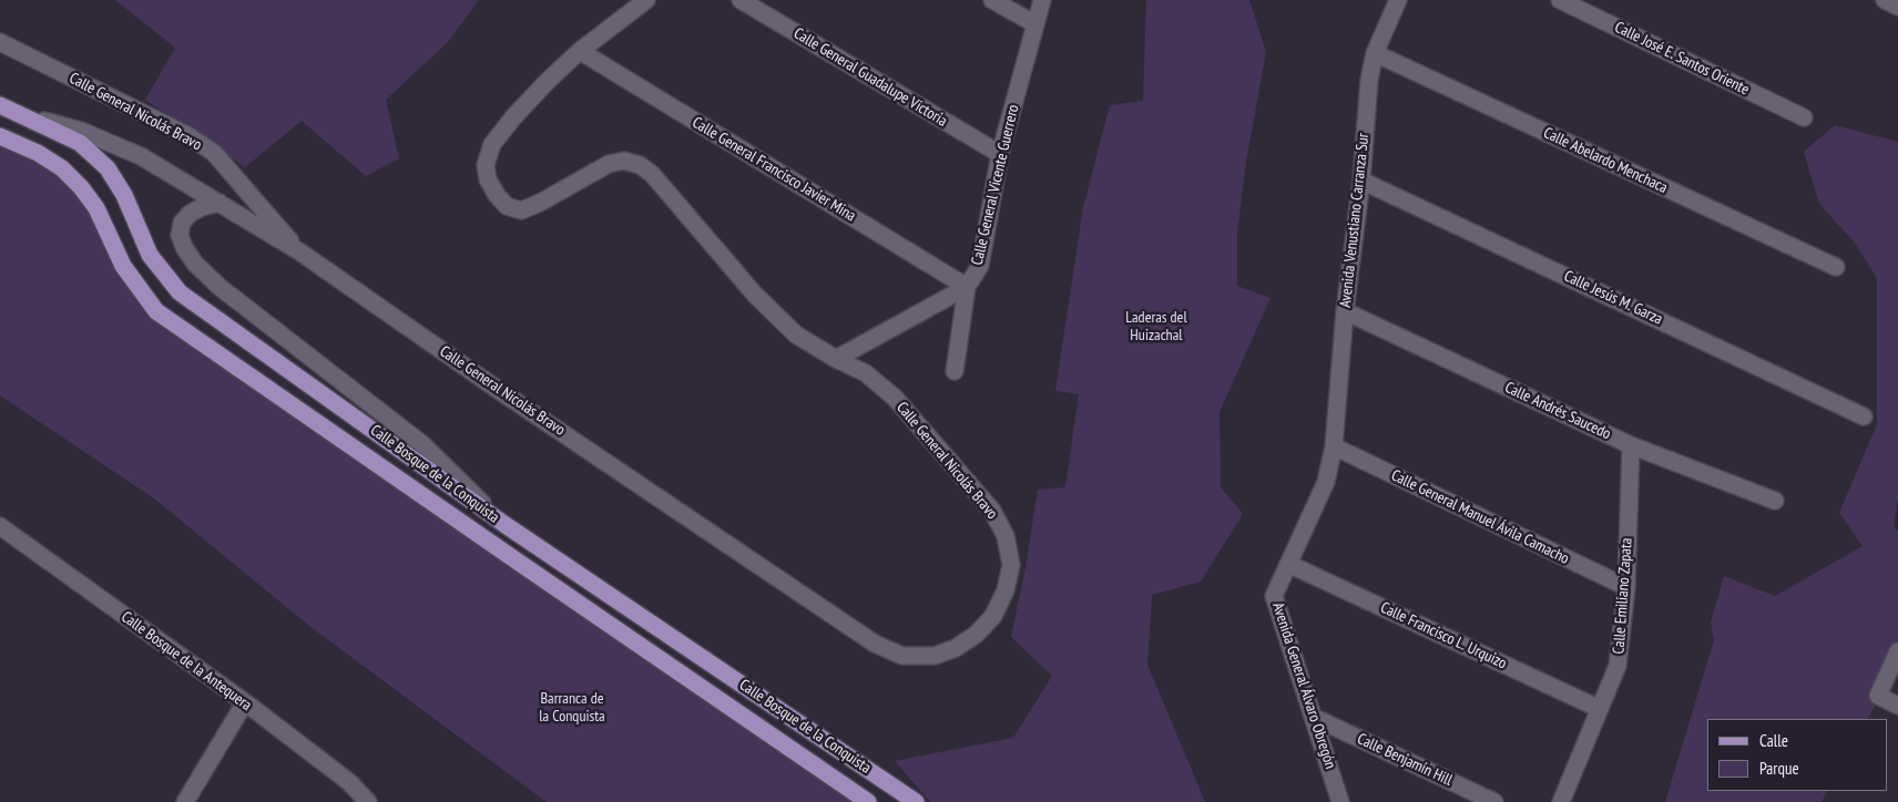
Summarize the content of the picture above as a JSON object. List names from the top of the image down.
{
  "streets": {
    "main road": ["Calle Bosque de la Conquista"],
    "street": [
      "Calle José E. Santos Oriente",
      "Calle General Guadalupe Victoria",
      "Calle General Nicolás Bravo",
      "Calle Abelardo Menchaca",
      "Calle General Francisco Javier Mina",
      "Calle General Vicente Guerrero",
      "Avenida Venustiano Carranza Sur",
      "Calle Jesús M. Garza",
      "Calle Andrés Saucedo",
      "Calle General Manuel Ávila Camacho",
      "Calle Emiliano Zapata",
      "Calle Francisco L. Urquizo",
      "Calle Bosque de la Antequera",
      "Avenida General Álvaro Obregón",
      "Calle Benjamín Hill"
    ]
  },
  "crossings": [
    ["Calle General Guadalupe Victoria", "Calle General Vicente Guerrero"],
    ["Calle General Nicolás Bravo", "Calle General Francisco Javier Mina"],
    ["Calle General Nicolás Bravo", "Calle Bosque de la Conquista"],
    ["Calle Abelardo Menchaca", "Avenida Venustiano Carranza Sur"],
    ["Calle General Francisco Javier Mina", "Calle General Vicente Guerrero"],
    ["Avenida Venustiano Carranza Sur", "Calle Jesús M. Garza"],
    ["Avenida Venustiano Carranza Sur", "Calle Andrés Saucedo"],
    ["Avenida Venustiano Carranza Sur", "Calle General Manuel Ávila Camacho"],
    ["Avenida Venustiano Carranza Sur", "Avenida General Álvaro Obregón"],
    ["Calle Andrés Saucedo", "Calle Emiliano Zapata"],
    ["Calle General Manuel Ávila Camacho", "Calle Emiliano Zapata"],
    ["Calle General Manuel Ávila Camacho", "Avenida General Álvaro Obregón"],
    ["Calle Emiliano Zapata", "Calle Francisco L. Urquizo"],
    ["Calle Francisco L. Urquizo", "Avenida General Álvaro Obregón"],
    ["Avenida General Álvaro Obregón", "Calle Benjamín Hill"]
  ],
  "parks": ["Laderas del Huizachal", "Barranca de la Conquista"],
  "legend": ["Calle", "Parque"]
}
